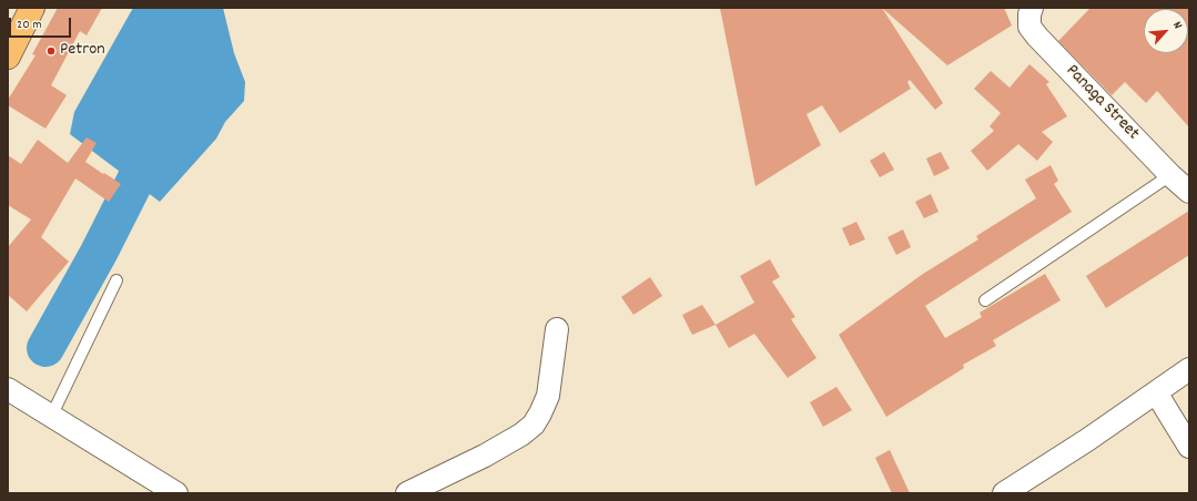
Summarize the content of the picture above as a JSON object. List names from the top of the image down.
{
  "streets": {
    "street": ["Panaga Street"]
  },
  "places": ["Petron"],
  "scale_bar": "20 m",
  "north": "top right"
}
